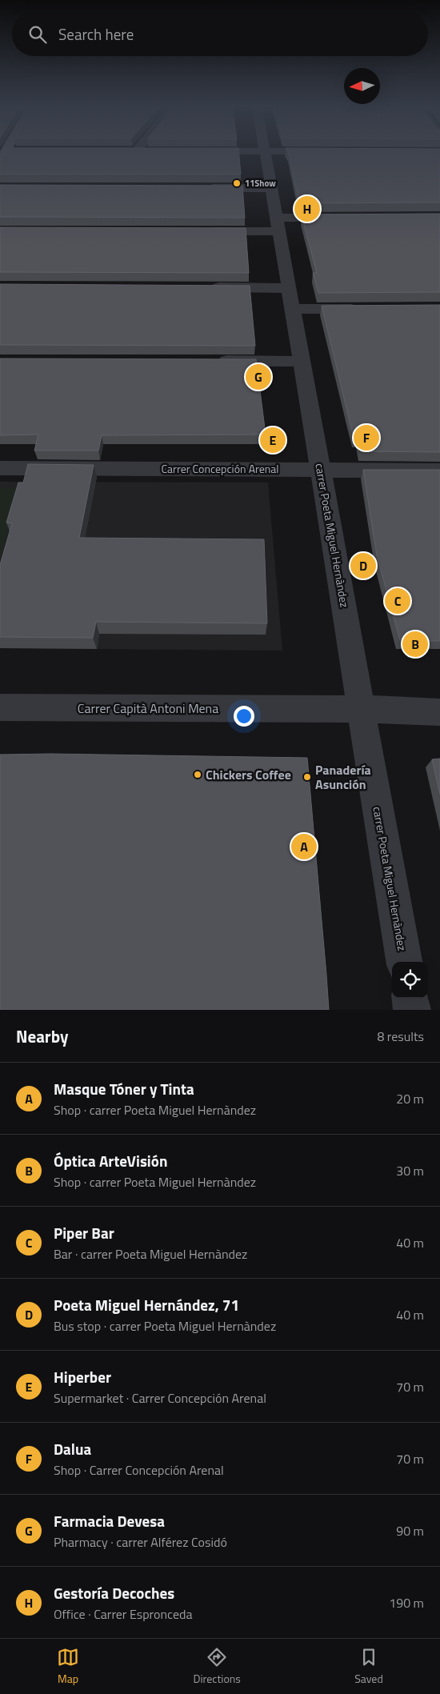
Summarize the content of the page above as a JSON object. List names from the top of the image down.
{
  "streets": {
    "street": ["Carrer Concepción Arenal", "carrer Poeta Miguel Hernàndez", "Carrer Capità Antoni Mena"]
  },
  "crossings": [
    ["Carrer Concepción Arenal", "carrer Poeta Miguel Hernàndez"],
    ["carrer Poeta Miguel Hernàndez", "Carrer Capità Antoni Mena"]
  ],
  "places": ["11Show", "Chickers Coffee", "Panadería Asunción"],
  "north": "left",
  "page": {
    "search": "Search here",
    "pins": [
      "H",
      "G",
      "F",
      "E",
      "D",
      "C",
      "B",
      "A"
    ],
    "heading": ["Nearby", "8 results"],
    "list": [
      {
        "mark": "A",
        "name": "Masque Tóner y Tinta",
        "note": "Shop · carrer Poeta Miguel Hernàndez",
        "value": "20 m"
      },
      {
        "mark": "B",
        "name": "Óptica ArteVisión",
        "note": "Shop · carrer Poeta Miguel Hernàndez",
        "value": "30 m"
      },
      {
        "mark": "C",
        "name": "Piper Bar",
        "note": "Bar · carrer Poeta Miguel Hernàndez",
        "value": "40 m"
      },
      {
        "mark": "D",
        "name": "Poeta Miguel Hernández, 71",
        "note": "Bus stop · carrer Poeta Miguel Hernàndez",
        "value": "40 m"
      },
      {
        "mark": "E",
        "name": "Hiperber",
        "note": "Supermarket · Carrer Concepción Arenal",
        "value": "70 m"
      },
      {
        "mark": "F",
        "name": "Dalua",
        "note": "Shop · Carrer Concepción Arenal",
        "value": "70 m"
      },
      {
        "mark": "G",
        "name": "Farmacia Devesa",
        "note": "Pharmacy · carrer Alférez Cosidó",
        "value": "90 m"
      },
      {
        "mark": "H",
        "name": "Gestoría Decoches",
        "note": "Office · Carrer Espronceda",
        "value": "190 m"
      }
    ],
    "nav": ["Map", "Directions", "Saved"]
  }
}
